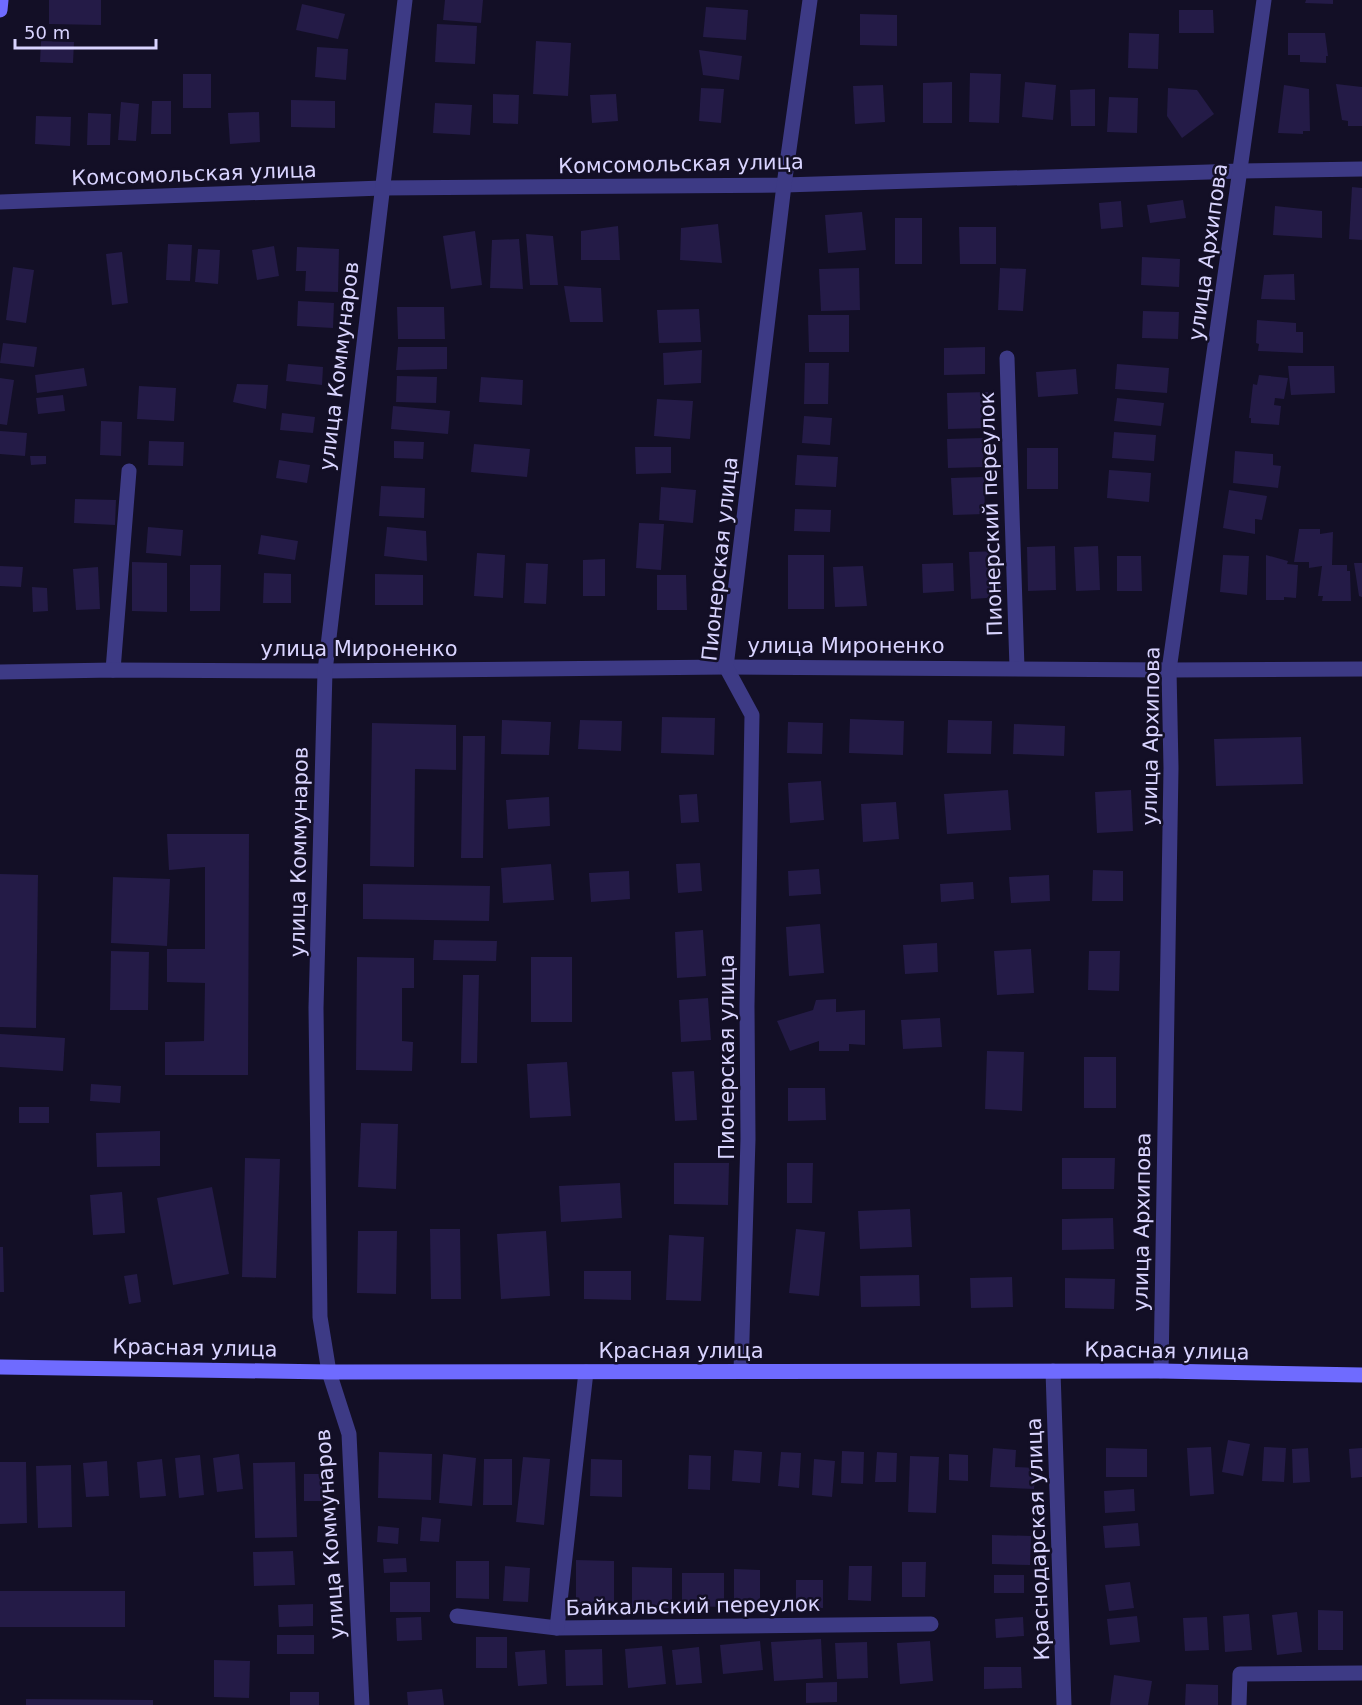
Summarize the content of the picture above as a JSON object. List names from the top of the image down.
{
  "streets": {
    "main road": ["Красная улица"],
    "street": [
      "Комсомольская улица",
      "улица Архипова",
      "улица Коммунаров",
      "Пионерский переулок",
      "Пионерская улица",
      "улица Мироненко",
      "Краснодарская улица",
      "Байкальский переулок"
    ]
  },
  "crossings": [
    ["Комсомольская улица", "улица Архипова"],
    ["Комсомольская улица", "улица Коммунаров"],
    ["Комсомольская улица", "Пионерская улица"],
    ["улица Архипова", "улица Мироненко"],
    ["улица Архипова", "Красная улица"],
    ["улица Коммунаров", "улица Мироненко"],
    ["улица Коммунаров", "Красная улица"],
    ["Пионерский переулок", "улица Мироненко"],
    ["Пионерская улица", "улица Мироненко"],
    ["Пионерская улица", "Красная улица"],
    ["Красная улица", "Краснодарская улица"]
  ],
  "scale_bar": "50 m"
}
